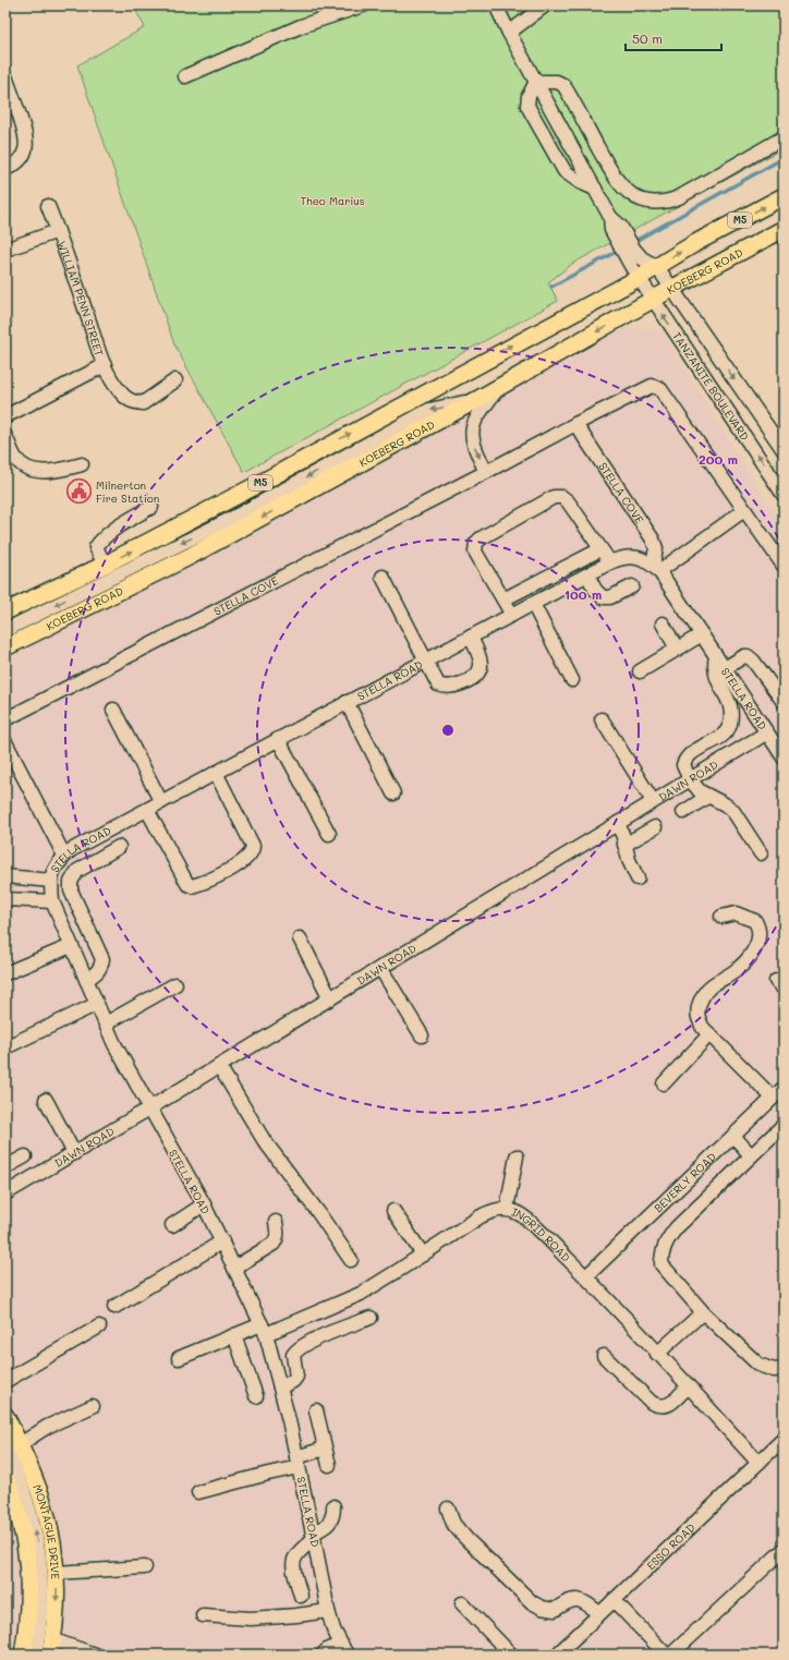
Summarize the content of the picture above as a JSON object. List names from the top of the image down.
{
  "streets": {
    "main road": ["M5", "KOEBERG ROAD", "MONTAGUE DRIVE"],
    "street": [
      "WILLIAM PENN STREET",
      "TANZANITE BOULEVARD",
      "STELLA COVE",
      "STELLA ROAD",
      "DAWN ROAD",
      "BEVERLY ROAD",
      "INGRID ROAD",
      "ESSO ROAD"
    ]
  },
  "crossings": [
    ["M5", "TANZANITE BOULEVARD"],
    ["KOEBERG ROAD", "TANZANITE BOULEVARD"],
    ["STELLA COVE", "STELLA ROAD"],
    ["STELLA ROAD", "DAWN ROAD"],
    ["STELLA ROAD", "INGRID ROAD"],
    ["BEVERLY ROAD", "INGRID ROAD"],
    ["INGRID ROAD", "ESSO ROAD"]
  ],
  "parks": ["Theo Marius"],
  "places": {
    "public building": ["Milnerton Fire Station"]
  },
  "scale_bar": "50 m",
  "rings": ["200 m", "100 m"]
}
